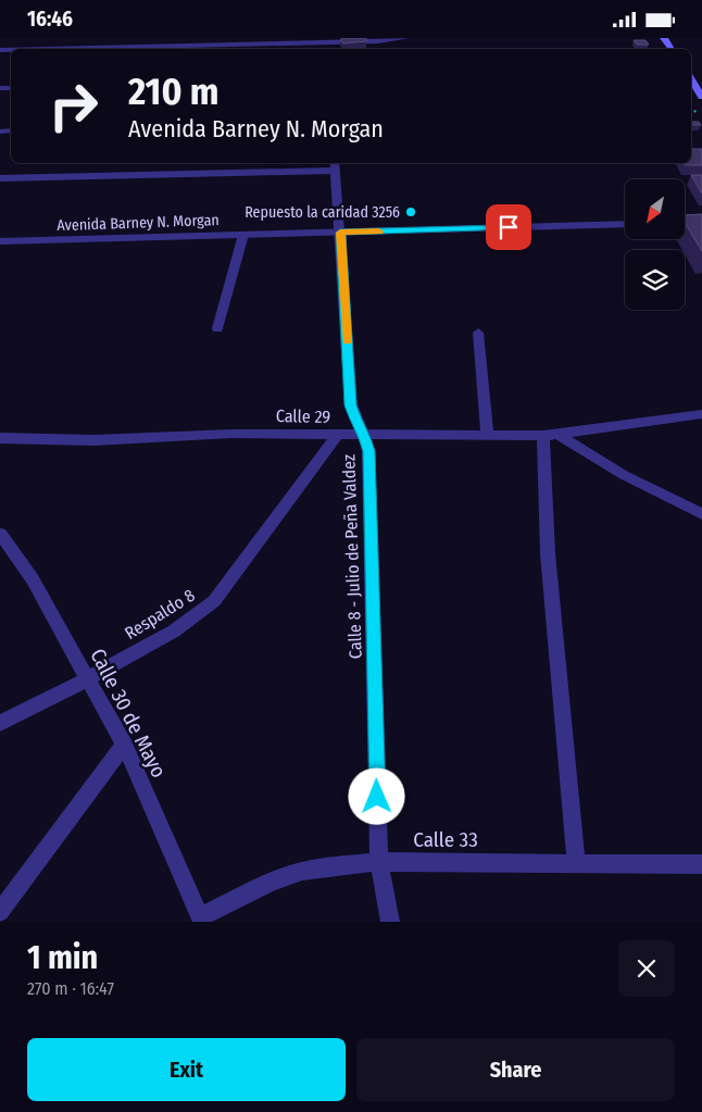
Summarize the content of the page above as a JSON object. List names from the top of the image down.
{
  "streets": {
    "street": [
      "Avenida Barney N. Morgan",
      "Calle 29",
      "Calle 8 - Julio de Peña Valdez",
      "Respaldo 8",
      "Calle 30 de Mayo",
      "Calle 33"
    ]
  },
  "crossings": [
    ["Avenida Barney N. Morgan", "Calle 8 - Julio de Peña Valdez"],
    ["Calle 29", "Calle 8 - Julio de Peña Valdez"],
    ["Calle 29", "Respaldo 8"],
    ["Calle 8 - Julio de Peña Valdez", "Calle 33"],
    ["Respaldo 8", "Calle 30 de Mayo"],
    ["Calle 30 de Mayo", "Calle 33"]
  ],
  "places": ["Repuesto la caridad 3256"],
  "north": "bottom left",
  "page": {
    "status": "16:46",
    "turn": ["210 m", "Avenida Barney N. Morgan"],
    "heading": ["1 min", "270 m · 16:47"],
    "buttons": ["Exit", "Share"]
  }
}
